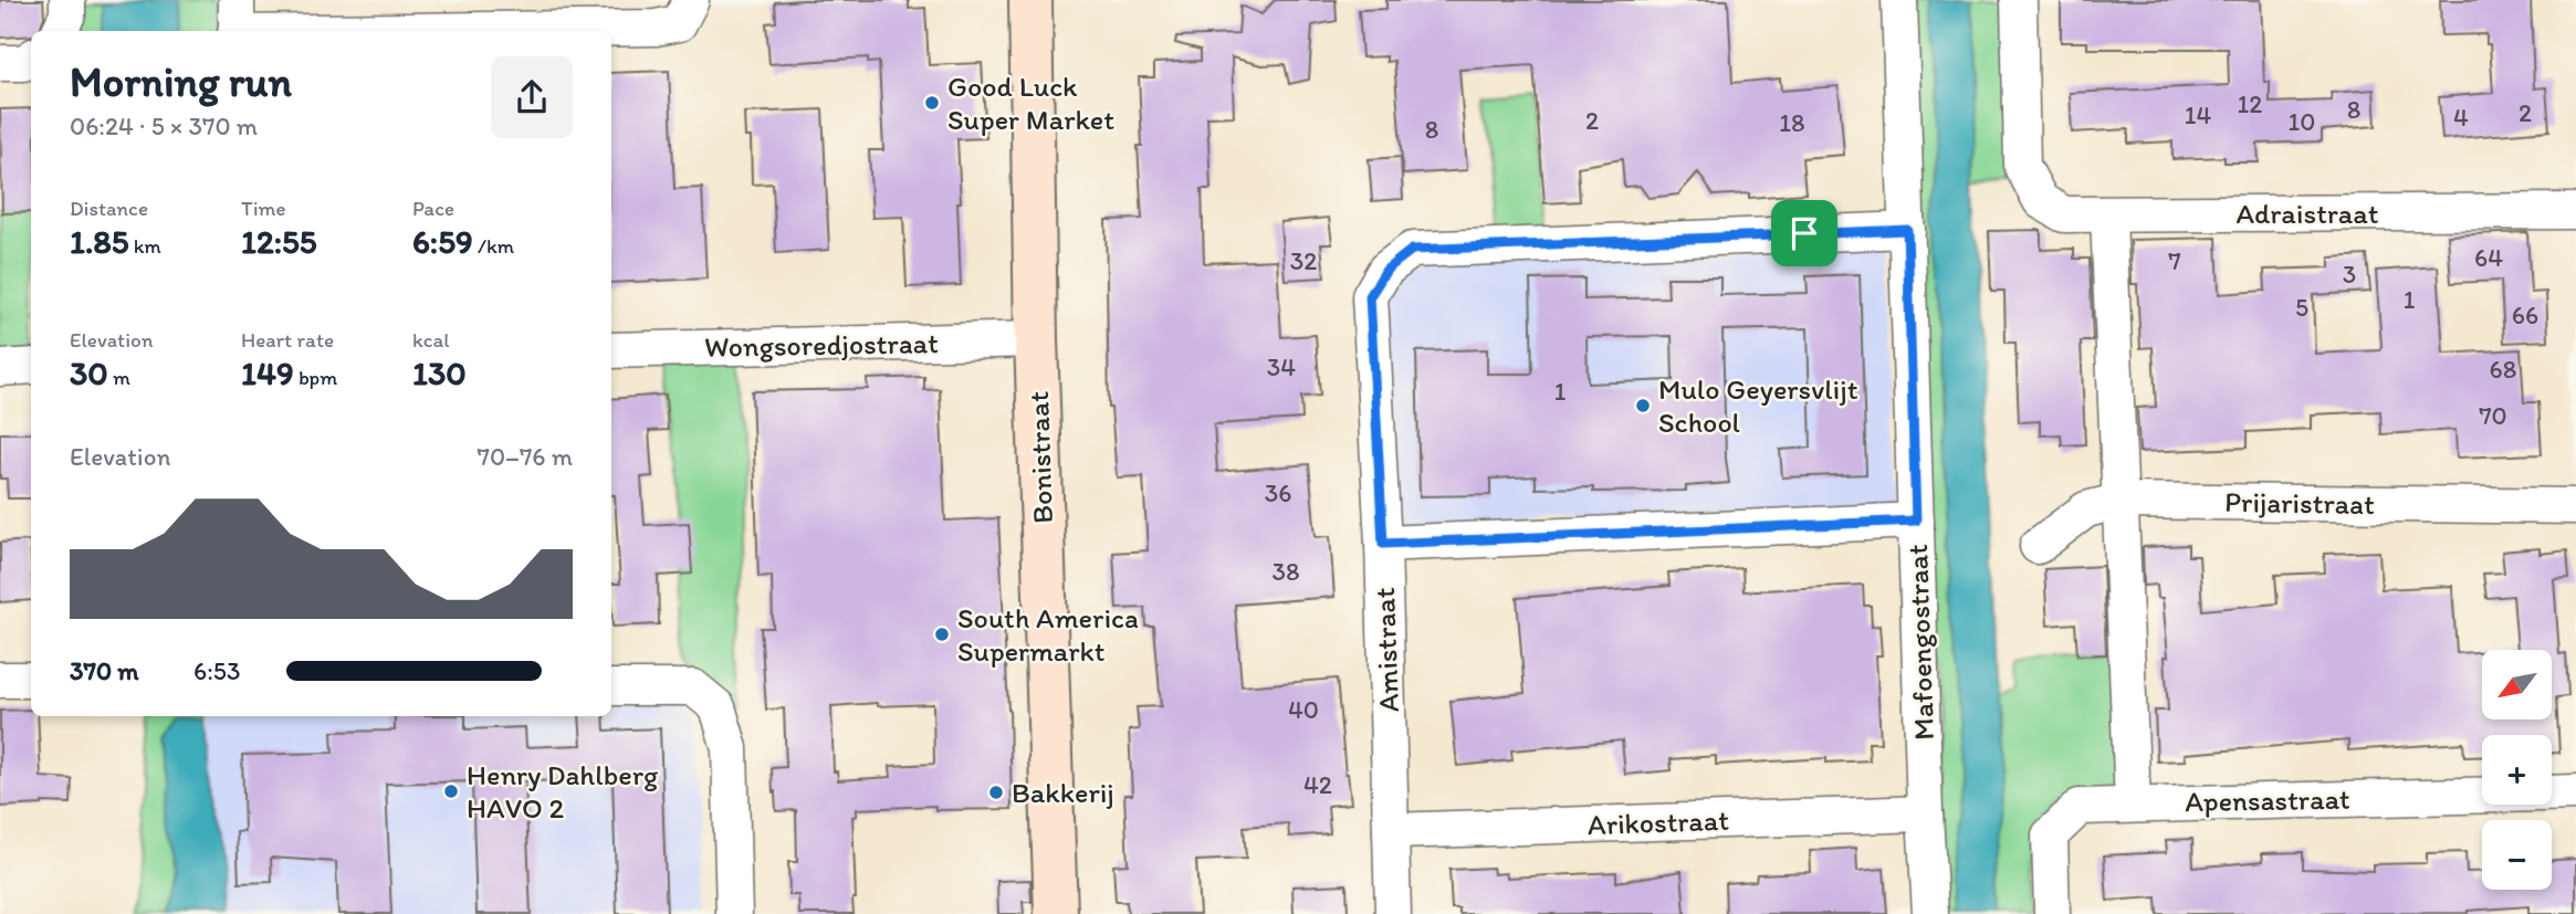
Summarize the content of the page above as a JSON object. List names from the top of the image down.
{
  "streets": {
    "street": [
      "Adraistraat",
      "Wongsoredjostraat",
      "Bonistraat",
      "Prijaristraat",
      "Mafoengostraat",
      "Amistraat",
      "Apensastraat",
      "Arikostraat"
    ]
  },
  "crossings": [
    ["Wongsoredjostraat", "Bonistraat"],
    ["Mafoengostraat", "Amistraat"],
    ["Mafoengostraat", "Arikostraat"],
    ["Amistraat", "Arikostraat"]
  ],
  "places": [
    "Good Luck Super Market",
    "Mulo Geyersvlijt School",
    "South America Supermarkt",
    "Henry Dahlberg HAVO 2",
    "Bakkerij"
  ],
  "house_numbers": [
    "12",
    "8",
    "2",
    "14",
    "4",
    "2",
    "10",
    "18",
    "8",
    "64",
    "32",
    "7",
    "3",
    "1",
    "5",
    "66",
    "34",
    "68",
    "1",
    "70",
    "36",
    "38",
    "40",
    "42"
  ],
  "north": "bottom left",
  "page": {
    "heading": ["Morning run", "06:24 · 5 × 370 m"],
    "stats": [
      ["Distance", "1.85 km"],
      ["Time", "12:55"],
      ["Pace", "6:59 /km"],
      ["Elevation", "30 m"],
      ["Heart rate", "149 bpm"],
      ["kcal", "130"]
    ],
    "chart": ["Elevation", "70–76 m"],
    "list": [
      {
        "name": "370 m",
        "note": "6:53"
      }
    ],
    "map_buttons": ["+", "−"]
  }
}
